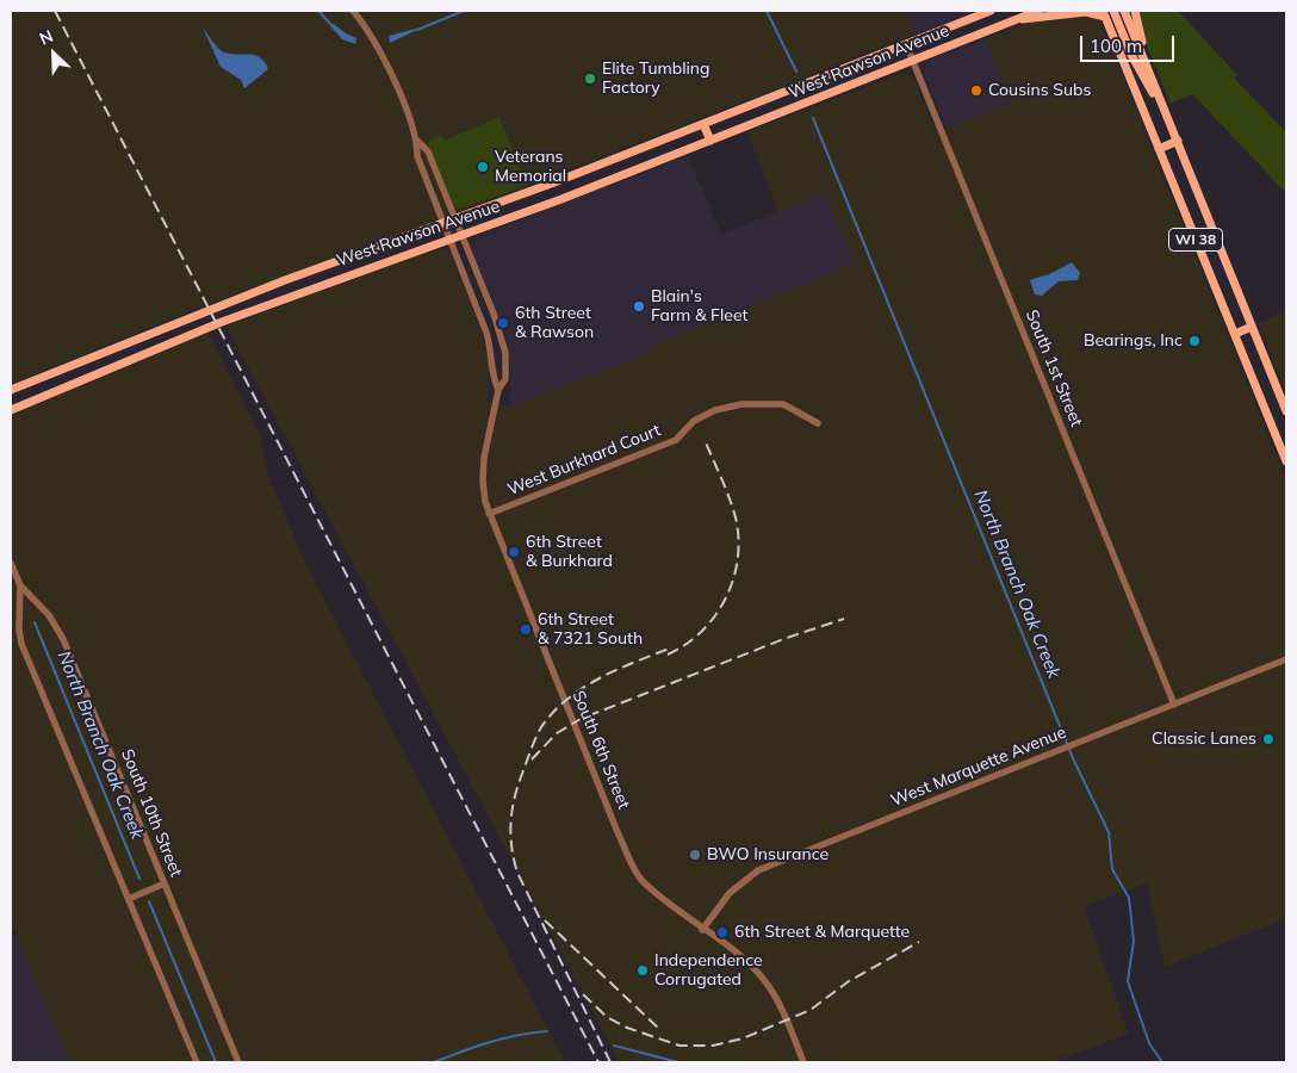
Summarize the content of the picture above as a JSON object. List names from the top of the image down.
{
  "streets": {
    "main road": ["West Rawson Avenue", "WI 38"],
    "street": [
      "South 1st Street",
      "West Burkhard Court",
      "South 6th Street",
      "West Marquette Avenue",
      "South 10th Street"
    ]
  },
  "crossings": [
    ["West Rawson Avenue", "South 1st Street"],
    ["West Rawson Avenue", "South 6th Street"],
    ["South 1st Street", "West Marquette Avenue"],
    ["West Burkhard Court", "South 6th Street"],
    ["South 6th Street", "West Marquette Avenue"]
  ],
  "water": ["North Branch Oak Creek"],
  "places": [
    "Elite Tumbling Factory",
    "Cousins Subs",
    "Veterans Memorial",
    "Blain's Farm & Fleet",
    "6th Street & Rawson",
    "Bearings, Inc",
    "6th Street & Burkhard",
    "6th Street & 7321 South",
    "Classic Lanes",
    "BWO Insurance",
    "6th Street & Marquette",
    "Independence Corrugated"
  ],
  "scale_bar": "100 m",
  "north": "top left"
}
